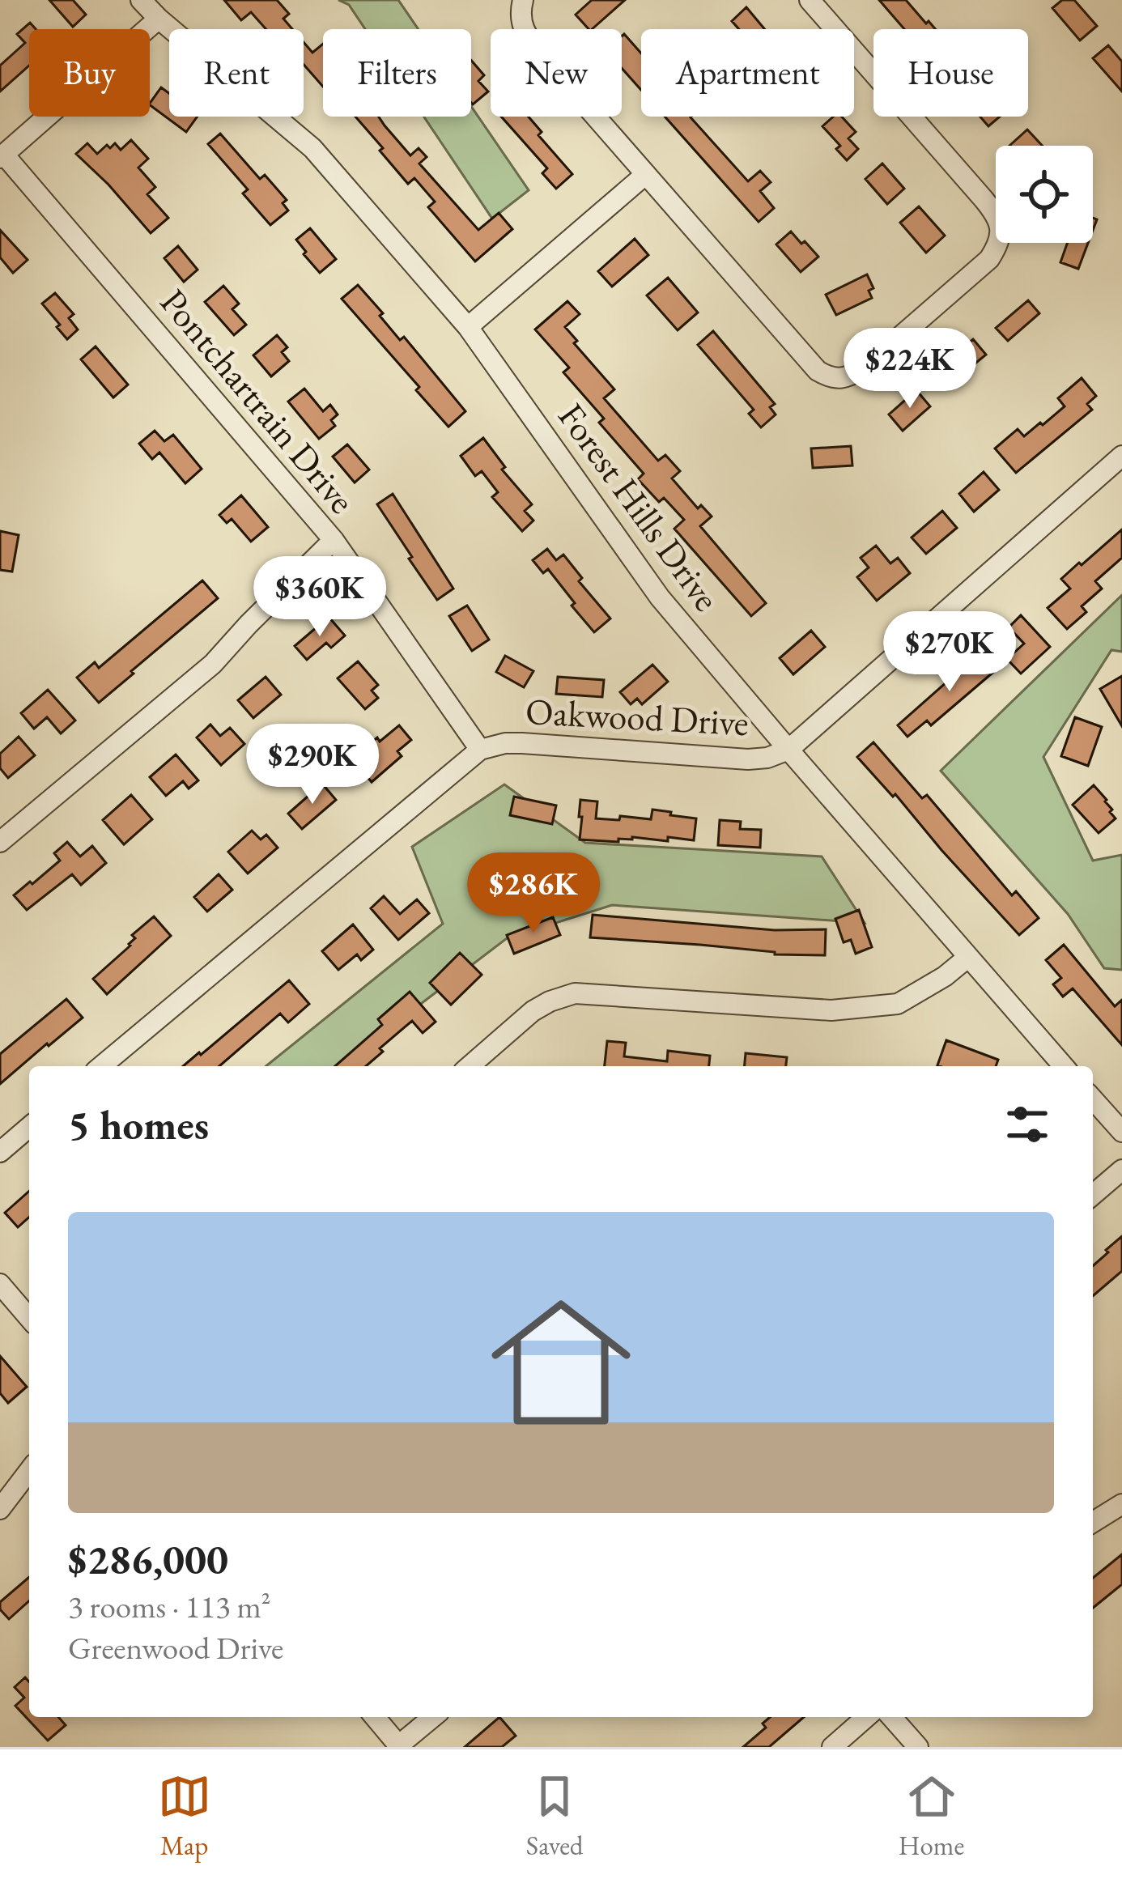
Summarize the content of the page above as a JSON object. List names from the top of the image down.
{
  "streets": {
    "street": ["Pontchartrain Drive", "Forest Hills Drive", "Oakwood Drive"]
  },
  "crossings": [
    ["Pontchartrain Drive", "Oakwood Drive"],
    ["Forest Hills Drive", "Oakwood Drive"]
  ],
  "page": {
    "chip": [
      "Buy",
      "Rent",
      "Filters",
      "New",
      "Apartment",
      "House"
    ],
    "price": [
      "$224K",
      "$360K",
      "$270K",
      "$290K",
      "$286K"
    ],
    "heading": "5 homes",
    "list": [
      {
        "name": "$286,000",
        "note": "3 rooms · 113 m² · Greenwood Drive"
      }
    ],
    "tabs": ["Map", "Saved", "Home"]
  }
}
